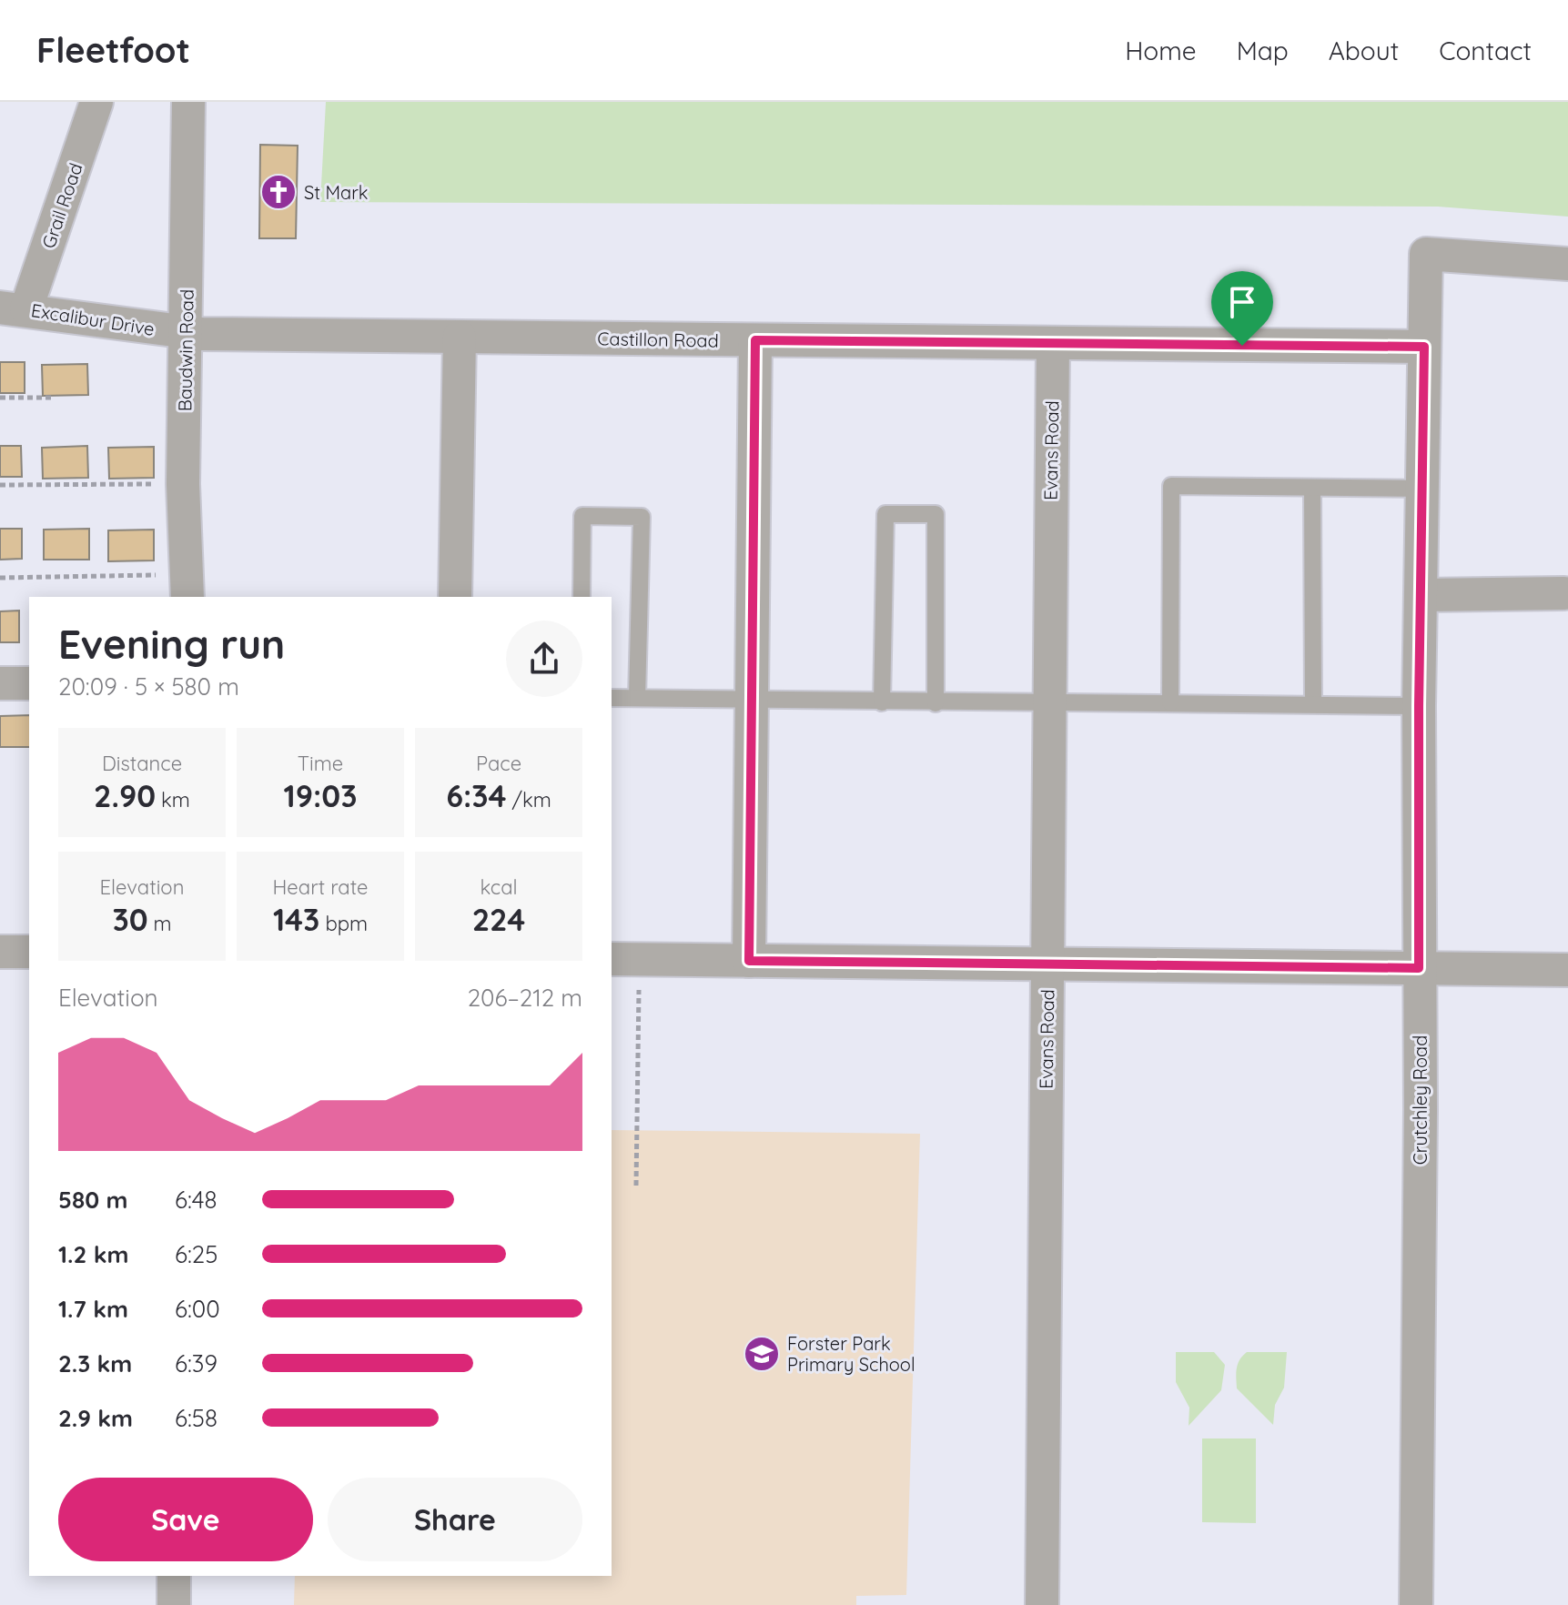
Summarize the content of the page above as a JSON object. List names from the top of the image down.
{
  "streets": {
    "street": [
      "Grail Road",
      "Excalibur Drive",
      "Castillon Road",
      "Baudwin Road",
      "Evans Road",
      "Crutchley Road"
    ]
  },
  "crossings": [
    ["Grail Road", "Excalibur Drive"],
    ["Excalibur Drive", "Castillon Road"],
    ["Excalibur Drive", "Baudwin Road"],
    ["Castillon Road", "Baudwin Road"],
    ["Castillon Road", "Evans Road"],
    ["Castillon Road", "Crutchley Road"]
  ],
  "places": {
    "church": ["St Mark"],
    "school or university": ["Forster Park Primary School"]
  },
  "page": {
    "header": "Fleetfoot",
    "nav": [
      "Home",
      "Map",
      "About",
      "Contact"
    ],
    "heading": ["Evening run", "20:09 · 5 × 580 m"],
    "stats": [
      ["Distance", "2.90 km"],
      ["Time", "19:03"],
      ["Pace", "6:34 /km"],
      ["Elevation", "30 m"],
      ["Heart rate", "143 bpm"],
      ["kcal", "224"]
    ],
    "chart": ["Elevation", "206–212 m"],
    "list": [
      {
        "name": "580 m",
        "note": "6:48"
      },
      {
        "name": "1.2 km",
        "note": "6:25"
      },
      {
        "name": "1.7 km",
        "note": "6:00"
      },
      {
        "name": "2.3 km",
        "note": "6:39"
      },
      {
        "name": "2.9 km",
        "note": "6:58"
      }
    ],
    "buttons": ["Save", "Share"]
  }
}
